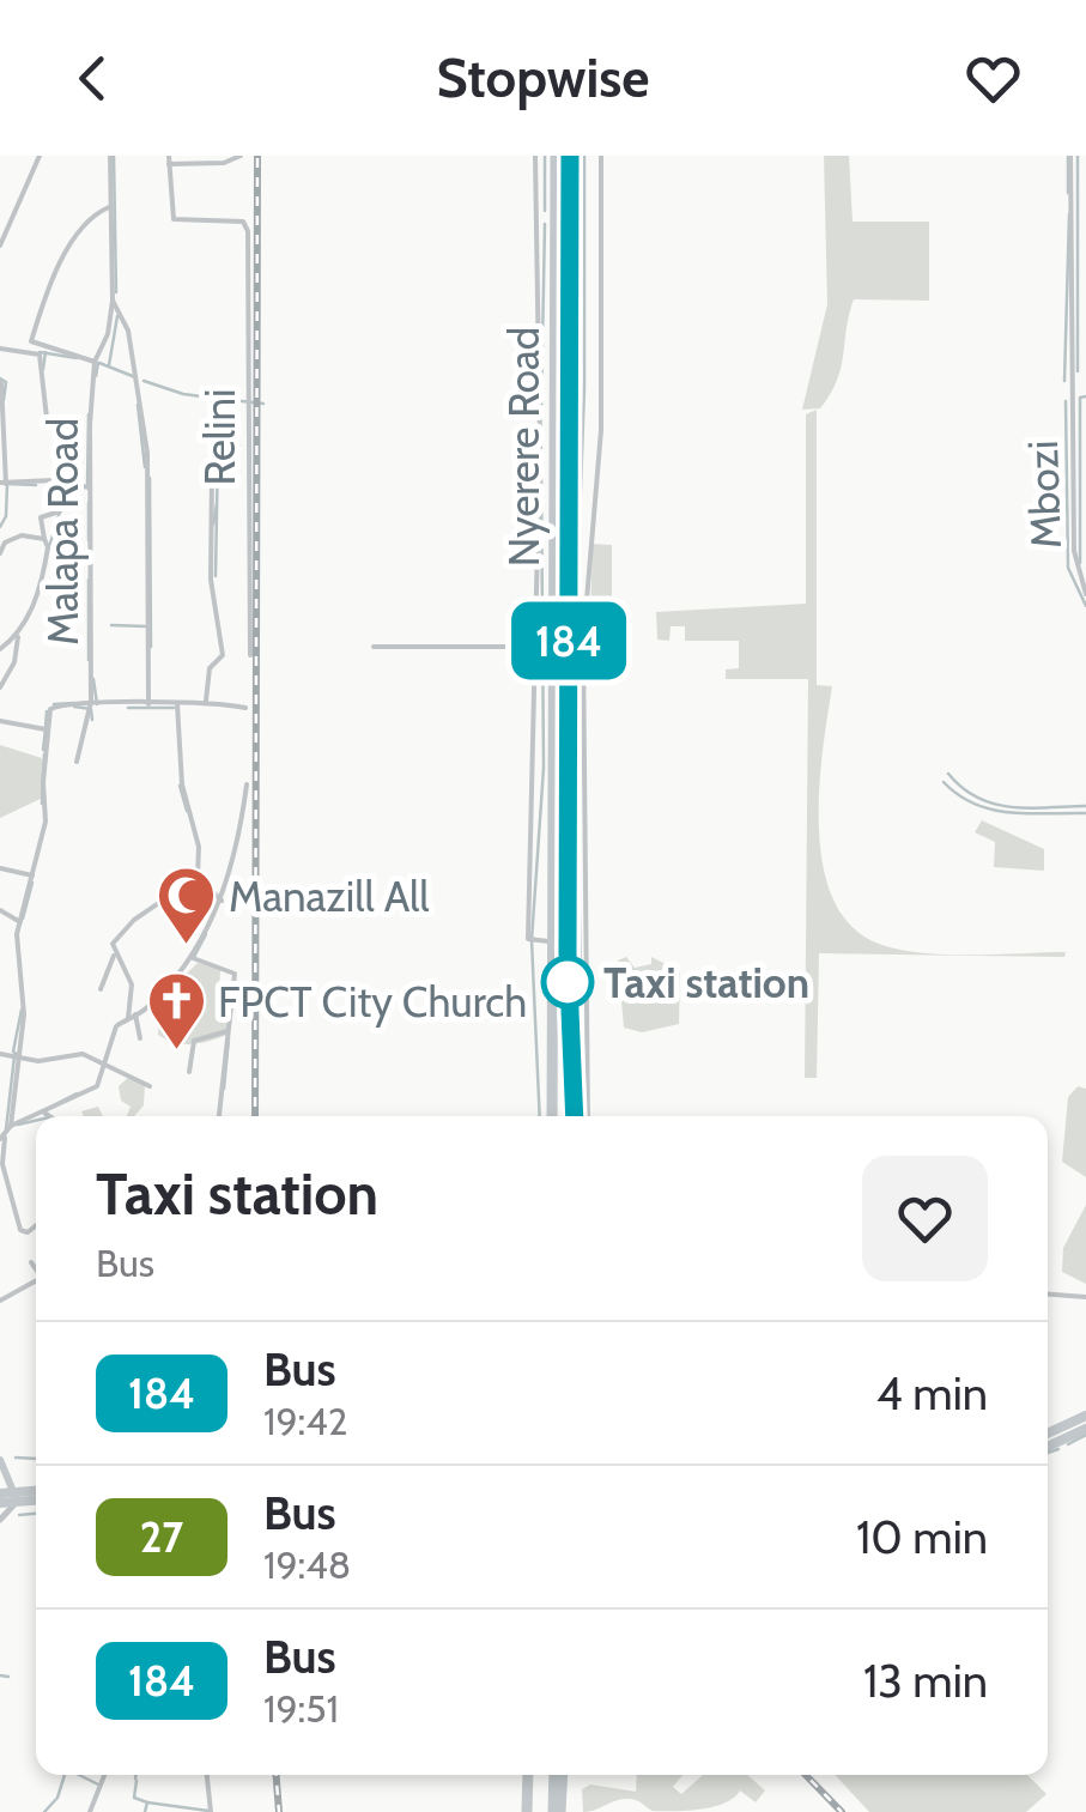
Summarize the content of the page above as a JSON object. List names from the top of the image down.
{
  "streets": {
    "highway": ["Nyerere Road"],
    "street": ["Relini", "Mbozi", "Malapa Road"]
  },
  "places": {
    "mosque": ["Manazill All"],
    "other": ["Taxi station"],
    "church": ["FPCT City Church"]
  },
  "lines": ["bus line 184"],
  "page": {
    "header": "Stopwise",
    "on_map": "184",
    "heading": ["Taxi station", "Bus"],
    "list": [
      {
        "mark": "184",
        "name": "Bus",
        "note": "19:42",
        "value": "4 min"
      },
      {
        "mark": "27",
        "name": "Bus",
        "note": "19:48",
        "value": "10 min"
      },
      {
        "mark": "184",
        "name": "Bus",
        "note": "19:51",
        "value": "13 min"
      }
    ]
  }
}
